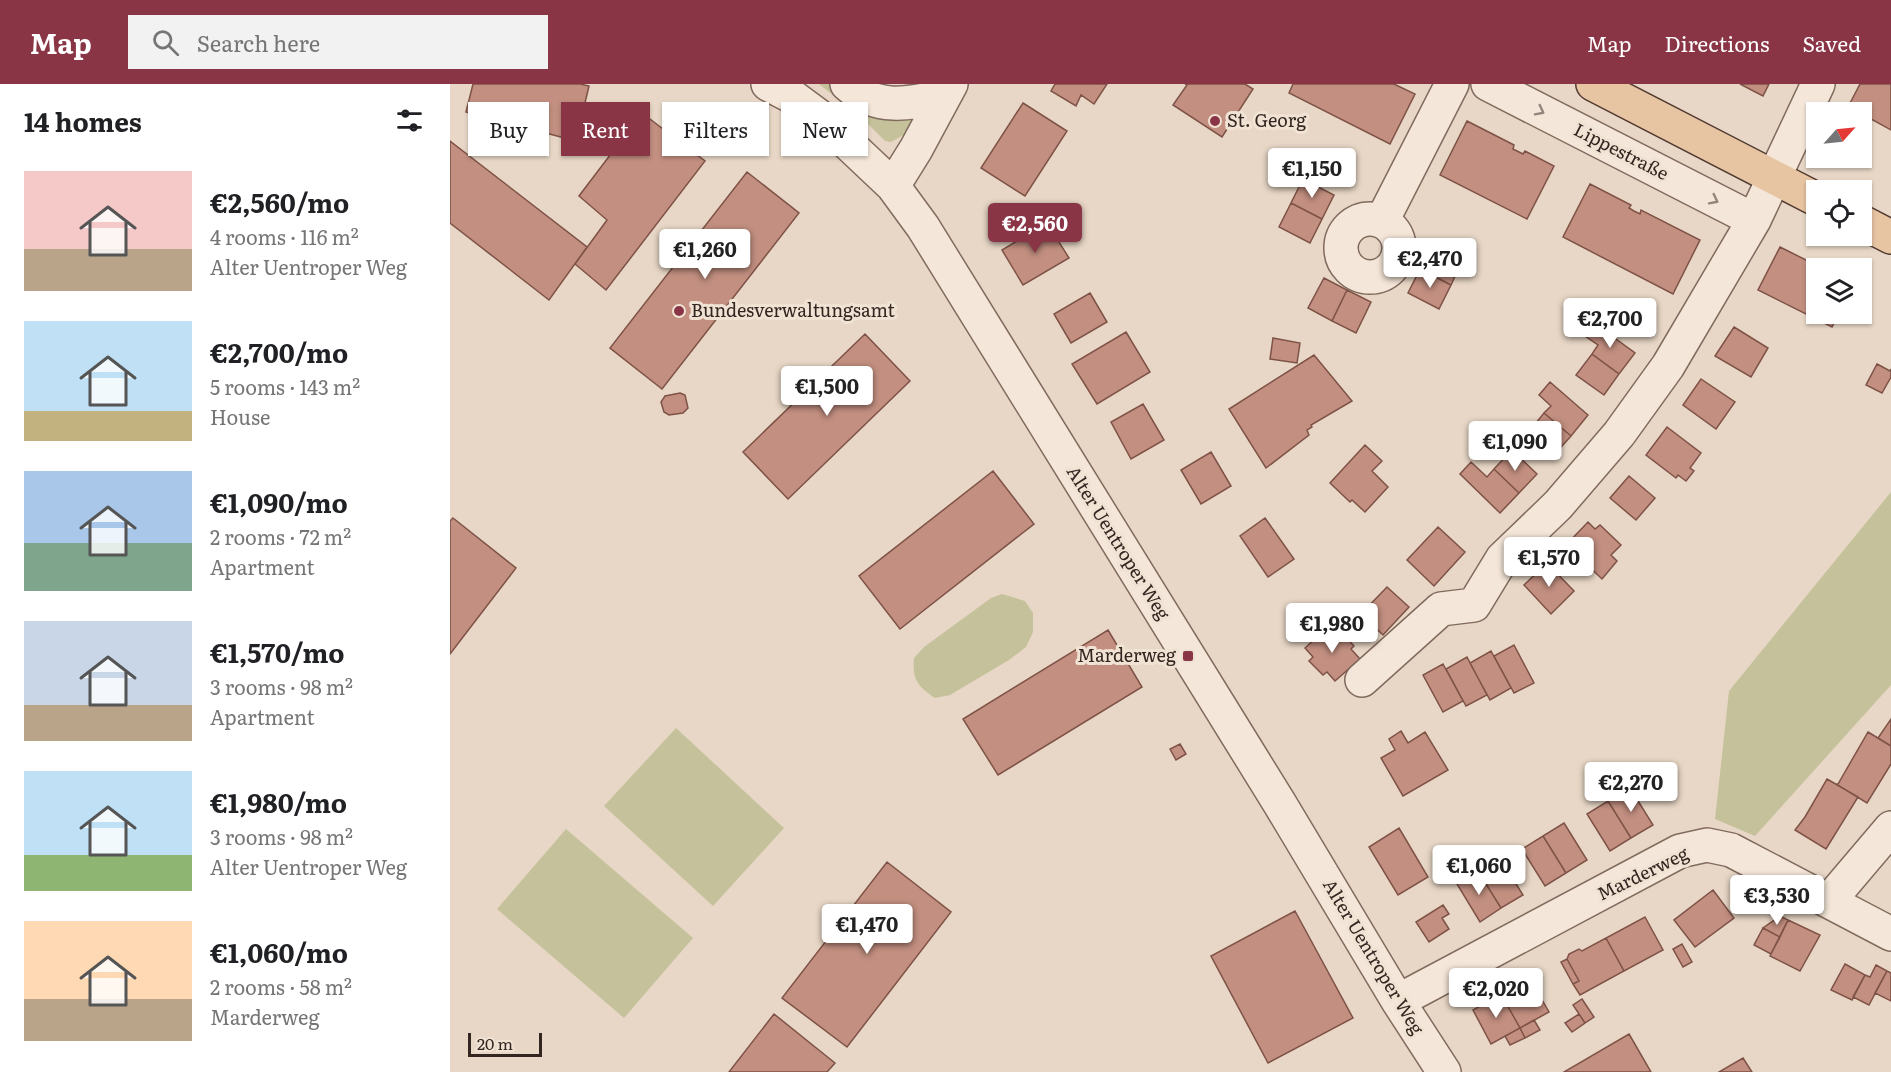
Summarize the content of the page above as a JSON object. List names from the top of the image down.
{
  "streets": {
    "street": ["Lippestraße", "Alter Uentroper Weg", "Marderweg"]
  },
  "crossings": [
    ["Alter Uentroper Weg", "Marderweg"]
  ],
  "one_way": ["Lippestraße"],
  "places": {
    "other": ["St. Georg", "Bundesverwaltungsamt"],
    "transit": ["Marderweg"]
  },
  "scale_bar": "20 m",
  "north": "top right",
  "page": {
    "header": "Map",
    "search": "Search here",
    "nav": ["Map", "Directions", "Saved"],
    "heading": "14 homes",
    "chip": [
      "Buy",
      "Rent",
      "Filters",
      "New"
    ],
    "price": [
      "€1,150",
      "€2,560",
      "€1,260",
      "€2,470",
      "€2,700",
      "€1,500",
      "€1,090",
      "€1,570",
      "€1,980",
      "€2,270",
      "€1,060",
      "€3,530",
      "€1,470",
      "€2,020"
    ],
    "list": [
      {
        "name": "€2,560/mo",
        "note": "4 rooms · 116 m² · Alter Uentroper Weg"
      },
      {
        "name": "€2,700/mo",
        "note": "5 rooms · 143 m² · House"
      },
      {
        "name": "€1,090/mo",
        "note": "2 rooms · 72 m² · Apartment"
      },
      {
        "name": "€1,570/mo",
        "note": "3 rooms · 98 m² · Apartment"
      },
      {
        "name": "€1,980/mo",
        "note": "3 rooms · 98 m² · Alter Uentroper Weg"
      },
      {
        "name": "€1,060/mo",
        "note": "2 rooms · 58 m² · Marderweg"
      }
    ],
    "scale": "20 m"
  }
}
